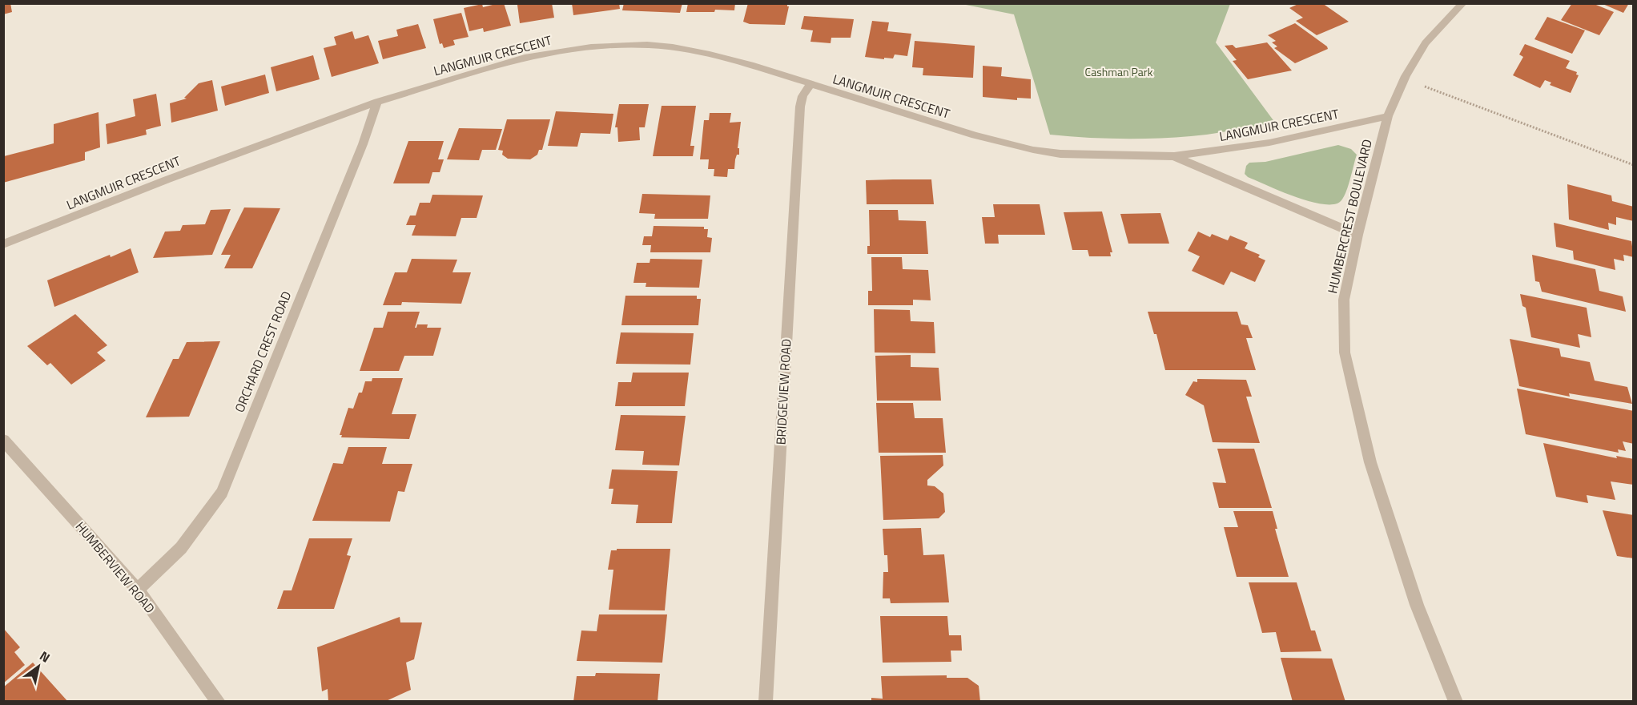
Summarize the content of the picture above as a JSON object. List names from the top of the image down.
{
  "streets": {
    "street": [
      "LANGMUIR CRESCENT",
      "HUMBERCREST BOULEVARD",
      "ORCHARD CREST ROAD",
      "BRIDGEVIEW ROAD",
      "HUMBERVIEW ROAD"
    ]
  },
  "crossings": [
    ["LANGMUIR CRESCENT", "HUMBERCREST BOULEVARD"],
    ["LANGMUIR CRESCENT", "ORCHARD CREST ROAD"],
    ["LANGMUIR CRESCENT", "BRIDGEVIEW ROAD"],
    ["ORCHARD CREST ROAD", "HUMBERVIEW ROAD"]
  ],
  "parks": ["Cashman Park"],
  "north": "top right"
}
